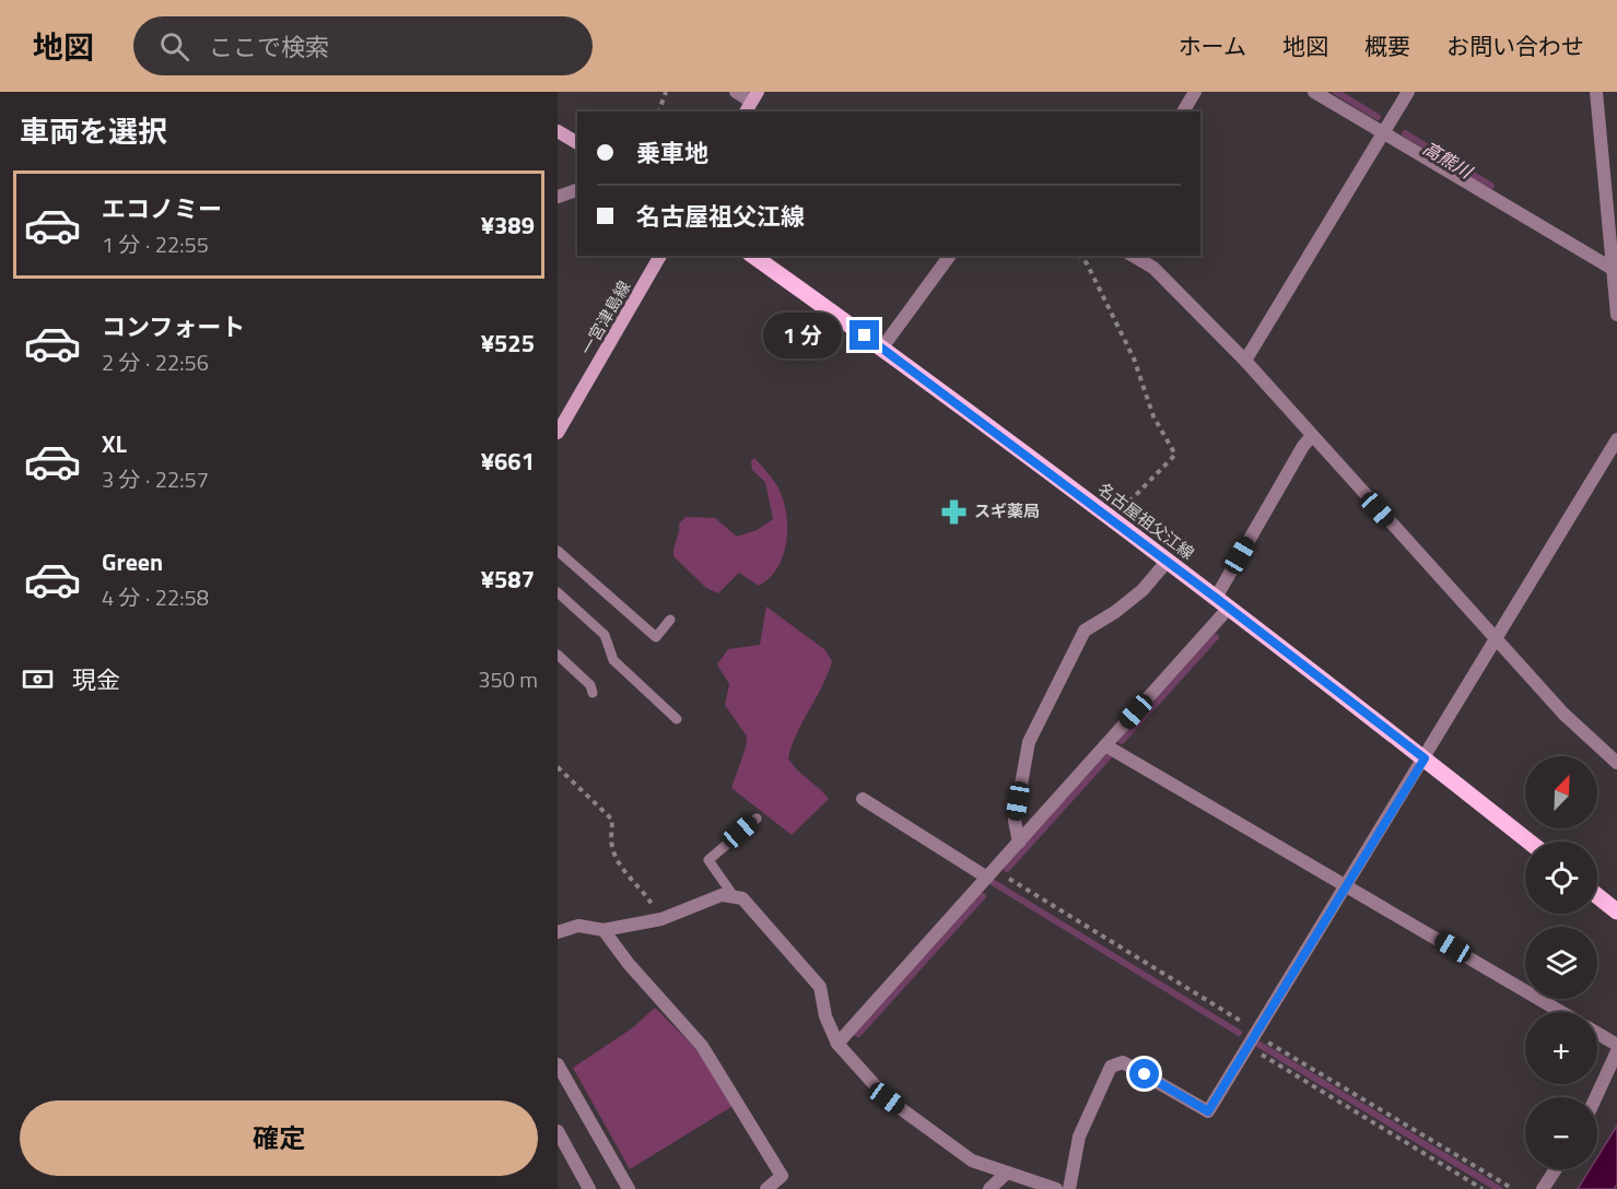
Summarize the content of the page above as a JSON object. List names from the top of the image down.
{
  "streets": {
    "main road": ["一宮津島線", "名古屋祖父江線"]
  },
  "water": ["高熊川"],
  "places": {
    "pharmacy": ["スギ薬局"]
  },
  "north": "top right",
  "page": {
    "header": "地図",
    "search": "ここで検索",
    "nav": [
      "ホーム",
      "地図",
      "概要",
      "お問い合わせ"
    ],
    "heading": "車両を選択",
    "banner": ["乗車地", "名古屋祖父江線"],
    "list": [
      {
        "name": "エコノミー",
        "note": "1 分 · 22:55",
        "value": "¥389"
      },
      {
        "name": "コンフォート",
        "note": "2 分 · 22:56",
        "value": "¥525"
      },
      {
        "name": "XL",
        "note": "3 分 · 22:57",
        "value": "¥661"
      },
      {
        "name": "Green",
        "note": "4 分 · 22:58",
        "value": "¥587"
      }
    ],
    "bubble": "1 分",
    "pay": ["現金", "350 m"],
    "map_buttons": ["+", "−"],
    "buttons": "確定"
  }
}
